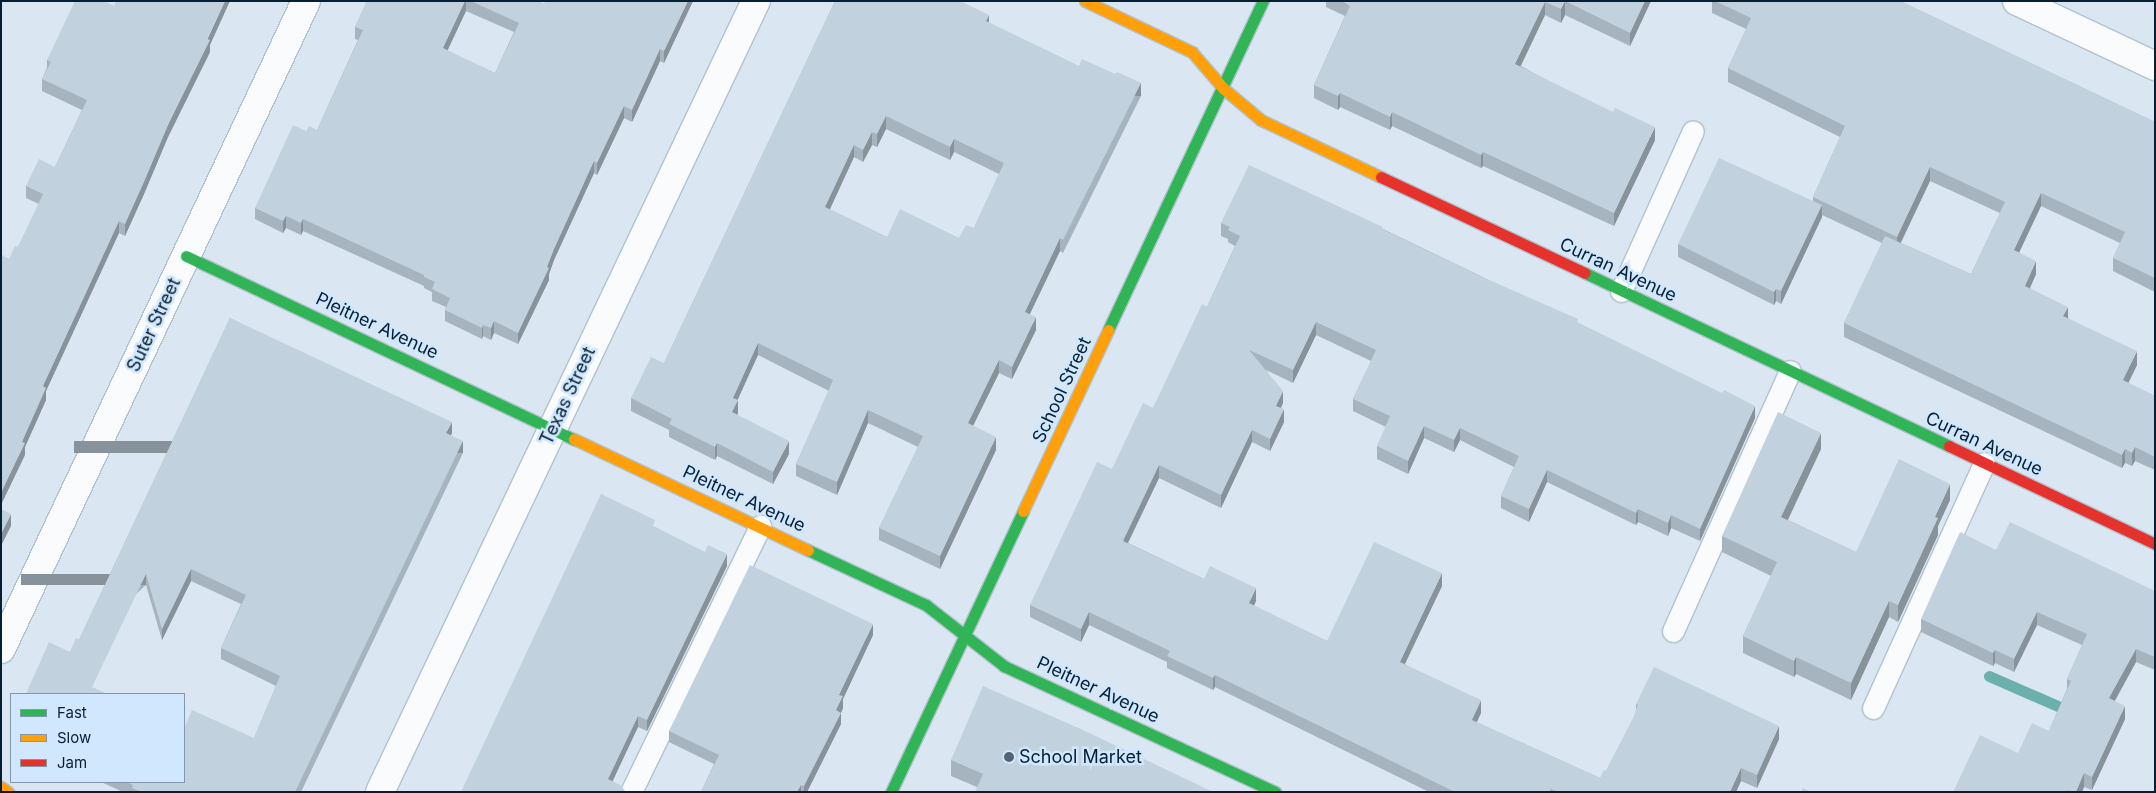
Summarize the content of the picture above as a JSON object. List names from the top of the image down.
{
  "streets": {
    "street": [
      "Curran Avenue",
      "Suter Street",
      "Pleitner Avenue",
      "School Street",
      "Texas Street"
    ]
  },
  "crossings": [
    ["Curran Avenue", "School Street"],
    ["Suter Street", "Pleitner Avenue"],
    ["Pleitner Avenue", "School Street"],
    ["Pleitner Avenue", "Texas Street"]
  ],
  "places": ["School Market"],
  "legend": ["Fast", "Slow", "Jam"]
}
